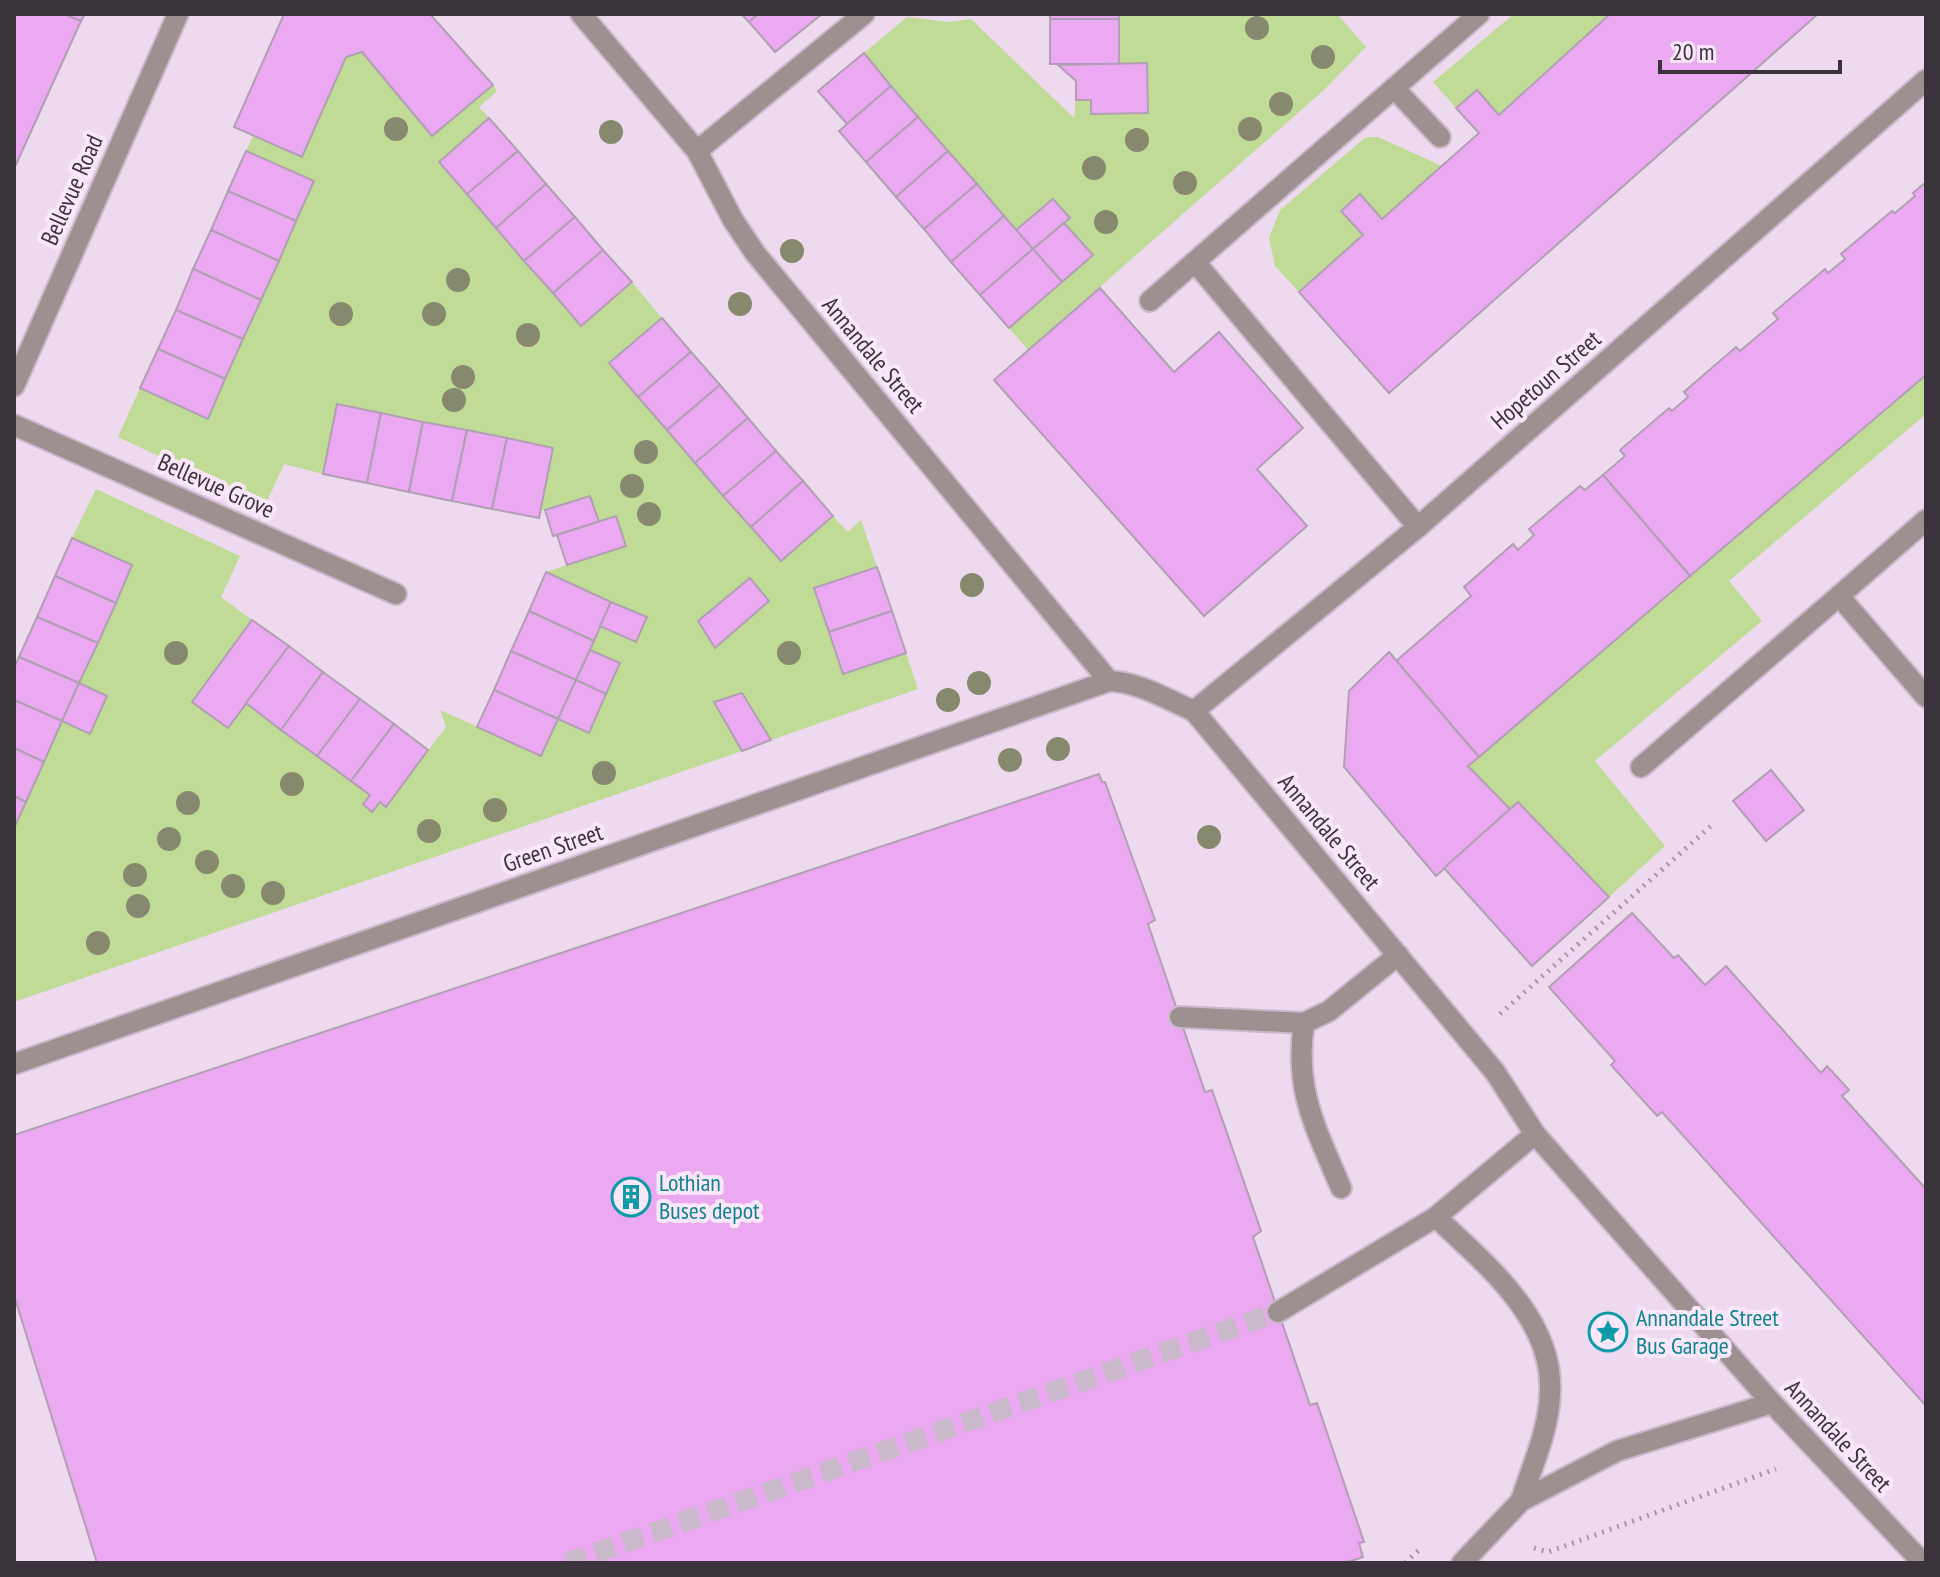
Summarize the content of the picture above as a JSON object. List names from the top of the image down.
{
  "streets": {
    "street": [
      "Bellevue Road",
      "Annandale Street",
      "Hopetoun Street",
      "Bellevue Grove",
      "Green Street"
    ]
  },
  "crossings": [
    ["Annandale Street", "Hopetoun Street"],
    ["Annandale Street", "Green Street"]
  ],
  "places": {
    "building": ["Lothian Buses depot"],
    "place": ["Annandale Street Bus Garage"]
  },
  "scale_bar": "20 m"
}
